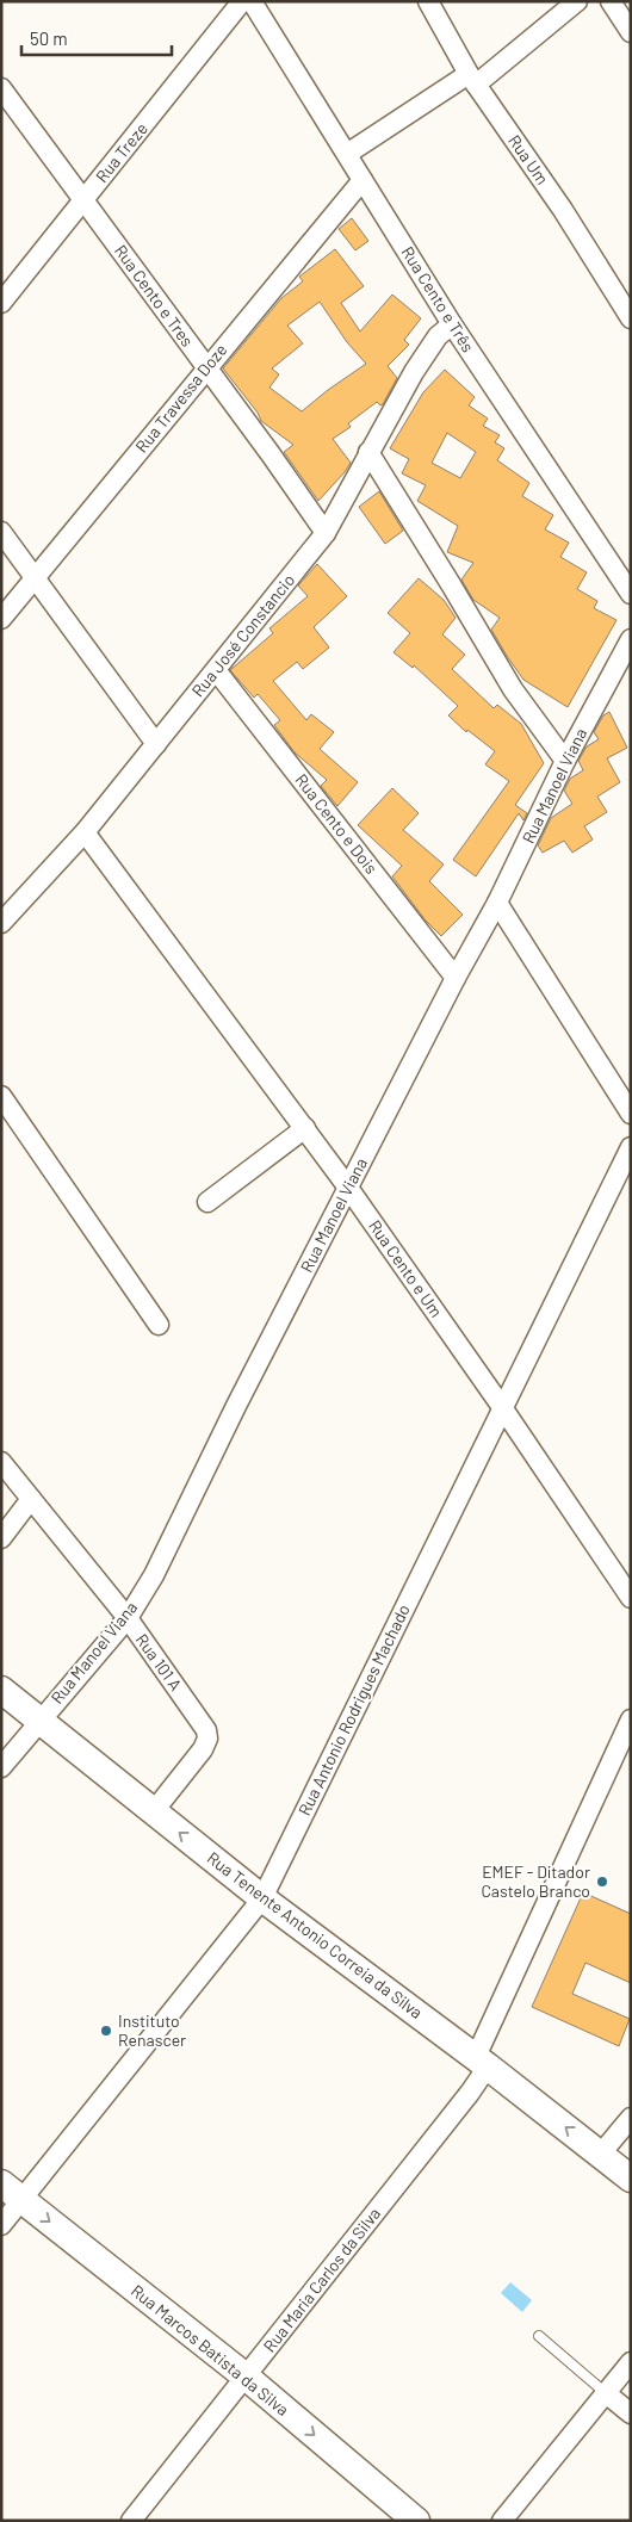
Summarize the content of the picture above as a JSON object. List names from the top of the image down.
{
  "streets": {
    "main road": ["Rua Tenente Antonio Correia da Silva", "Rua Marcos Batista da Silva"],
    "street": [
      "Rua Treze",
      "Rua Um",
      "Rua Cento e Tres",
      "Rua Cento e Três",
      "Rua Travessa Doze",
      "Rua José Constancio",
      "Rua Manoel Viana",
      "Rua Cento e Dois",
      "Rua Cento e Um",
      "Rua 101 A",
      "Rua Antonio Rodrigues Machado",
      "Rua Maria Carlos da Silva"
    ]
  },
  "crossings": [
    ["Rua Treze", "Rua Cento e Tres"],
    ["Rua Cento e Tres", "Rua Travessa Doze"],
    ["Rua Cento e Tres", "Rua José Constancio"],
    ["Rua Cento e Três", "Rua Travessa Doze"],
    ["Rua Cento e Três", "Rua José Constancio"],
    ["Rua José Constancio", "Rua Cento e Dois"],
    ["Rua José Constancio", "Rua Cento e Um"],
    ["Rua Manoel Viana", "Rua Cento e Dois"],
    ["Rua Manoel Viana", "Rua Cento e Um"],
    ["Rua Manoel Viana", "Rua 101 A"],
    ["Rua Manoel Viana", "Rua Tenente Antonio Correia da Silva"],
    ["Rua Cento e Um", "Rua Antonio Rodrigues Machado"],
    ["Rua 101 A", "Rua Tenente Antonio Correia da Silva"],
    ["Rua Antonio Rodrigues Machado", "Rua Tenente Antonio Correia da Silva"],
    ["Rua Antonio Rodrigues Machado", "Rua Marcos Batista da Silva"],
    ["Rua Tenente Antonio Correia da Silva", "Rua Maria Carlos da Silva"],
    ["Rua Maria Carlos da Silva", "Rua Marcos Batista da Silva"]
  ],
  "one_way": ["Rua Tenente Antonio Correia da Silva", "Rua Marcos Batista da Silva"],
  "places": ["EMEF - Ditador Castelo Branco", "Instituto Renascer"],
  "scale_bar": "50 m"
}
